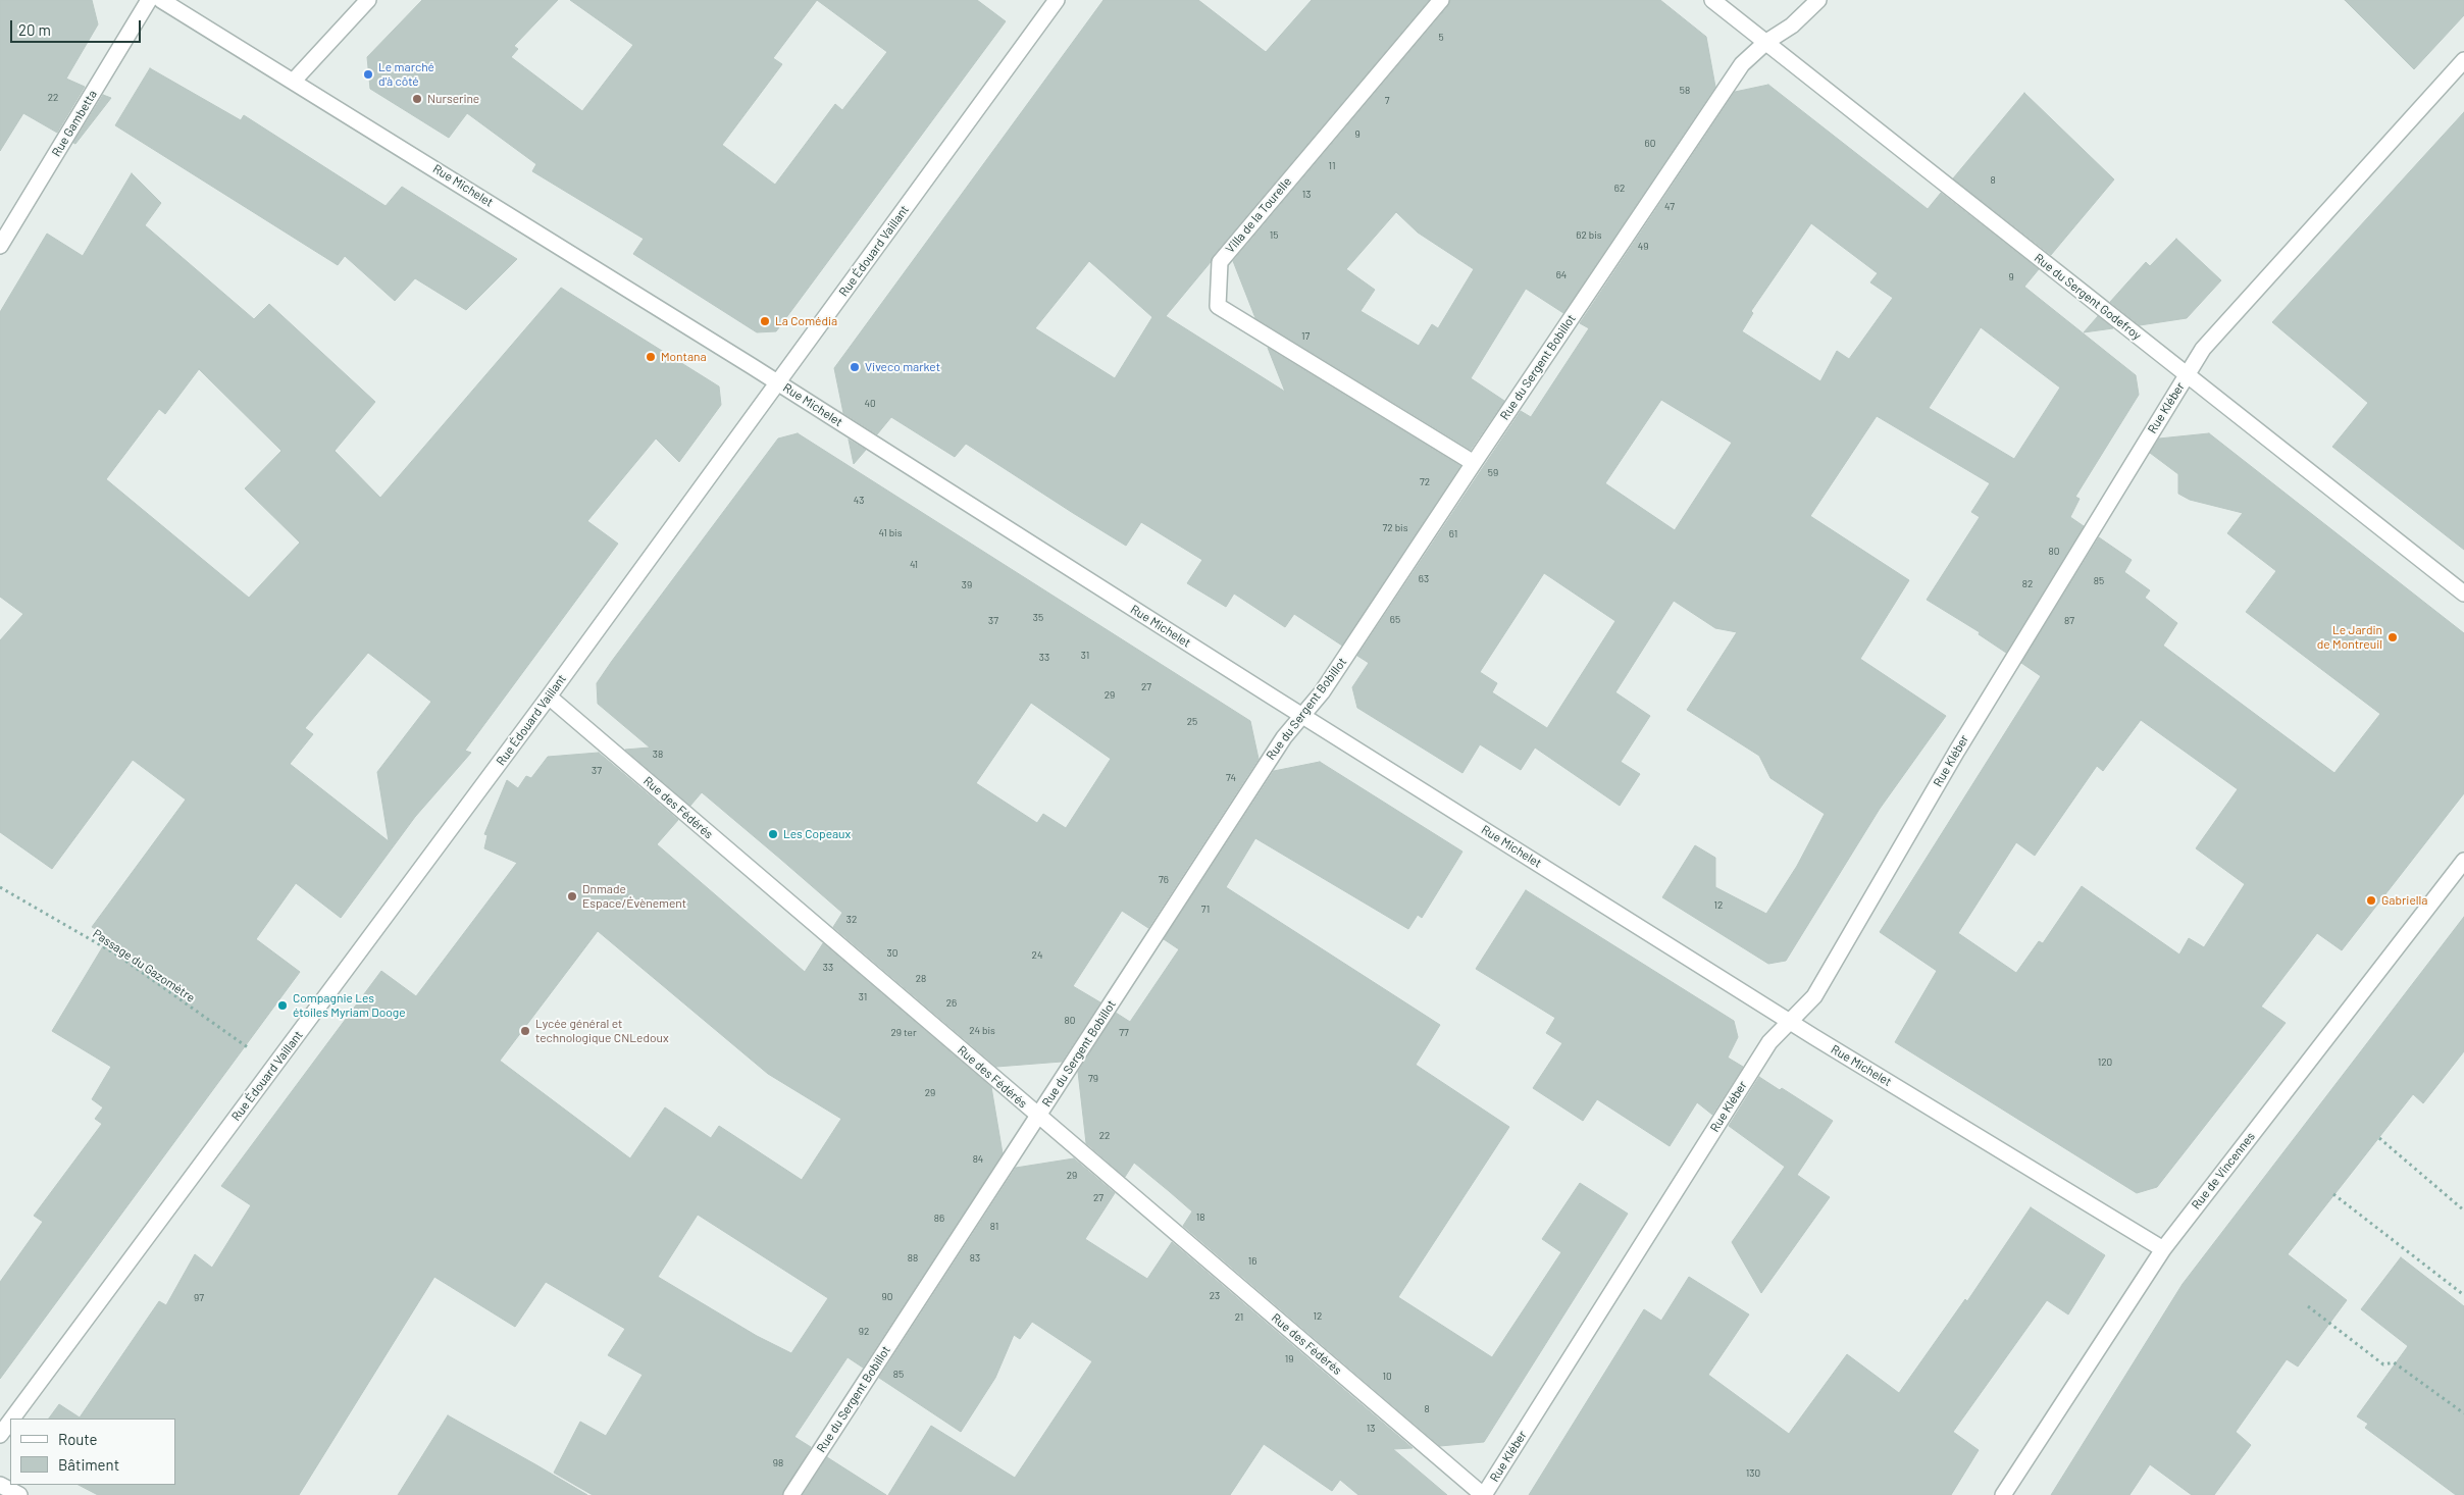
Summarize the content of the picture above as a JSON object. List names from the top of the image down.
{
  "streets": {
    "street": [
      "Rue Gambetta",
      "Rue Michelet",
      "Villa de la Tourelle",
      "Rue Édouard Vaillant",
      "Rue du Sergent Godefroy",
      "Rue du Sergent Bobillot",
      "Rue Kléber",
      "Rue des Fédérés",
      "Rue de Vincennes"
    ],
    "path": ["Passage du Gazomètre"]
  },
  "crossings": [
    ["Rue Michelet", "Rue Édouard Vaillant"],
    ["Rue Michelet", "Rue du Sergent Bobillot"],
    ["Rue Michelet", "Rue Kléber"],
    ["Rue Michelet", "Rue de Vincennes"],
    ["Villa de la Tourelle", "Rue du Sergent Bobillot"],
    ["Rue Édouard Vaillant", "Rue des Fédérés"],
    ["Rue du Sergent Godefroy", "Rue du Sergent Bobillot"],
    ["Rue du Sergent Godefroy", "Rue Kléber"],
    ["Rue du Sergent Bobillot", "Rue des Fédérés"],
    ["Rue Kléber", "Rue des Fédérés"]
  ],
  "places": [
    "Le marché d'à côté",
    "Nurserine",
    "La Comédia",
    "Montana",
    "Viveco market",
    "Le Jardin de Montreuil",
    "Les Copeaux",
    "Dnmade Espace/Évènement",
    "Gabriella",
    "Compagnie Les étoiles Myriam Dooge",
    "Lycée général et technologique CNLedoux"
  ],
  "house_numbers": [
    "5",
    "58",
    "22",
    "7",
    "9",
    "60",
    "11",
    "8",
    "62",
    "13",
    "47",
    "15",
    "62 bis",
    "49",
    "64",
    "9",
    "17",
    "40",
    "59",
    "72",
    "43",
    "72 bis",
    "41 bis",
    "61",
    "80",
    "41",
    "63",
    "85",
    "82",
    "39",
    "35",
    "65",
    "37",
    "87",
    "31",
    "33",
    "27",
    "29",
    "25",
    "38",
    "37",
    "74",
    "76",
    "12",
    "71",
    "32",
    "30",
    "24",
    "33",
    "28",
    "31",
    "26",
    "80",
    "24 bis",
    "29 ter",
    "77",
    "120",
    "79",
    "29",
    "22",
    "84",
    "29",
    "27",
    "18",
    "86",
    "81",
    "88",
    "83",
    "16",
    "23",
    "90",
    "97",
    "12",
    "21",
    "92",
    "19",
    "85",
    "10",
    "8",
    "13",
    "98",
    "130"
  ],
  "legend": ["Route", "Bâtiment"],
  "scale_bar": "20 m"
}
